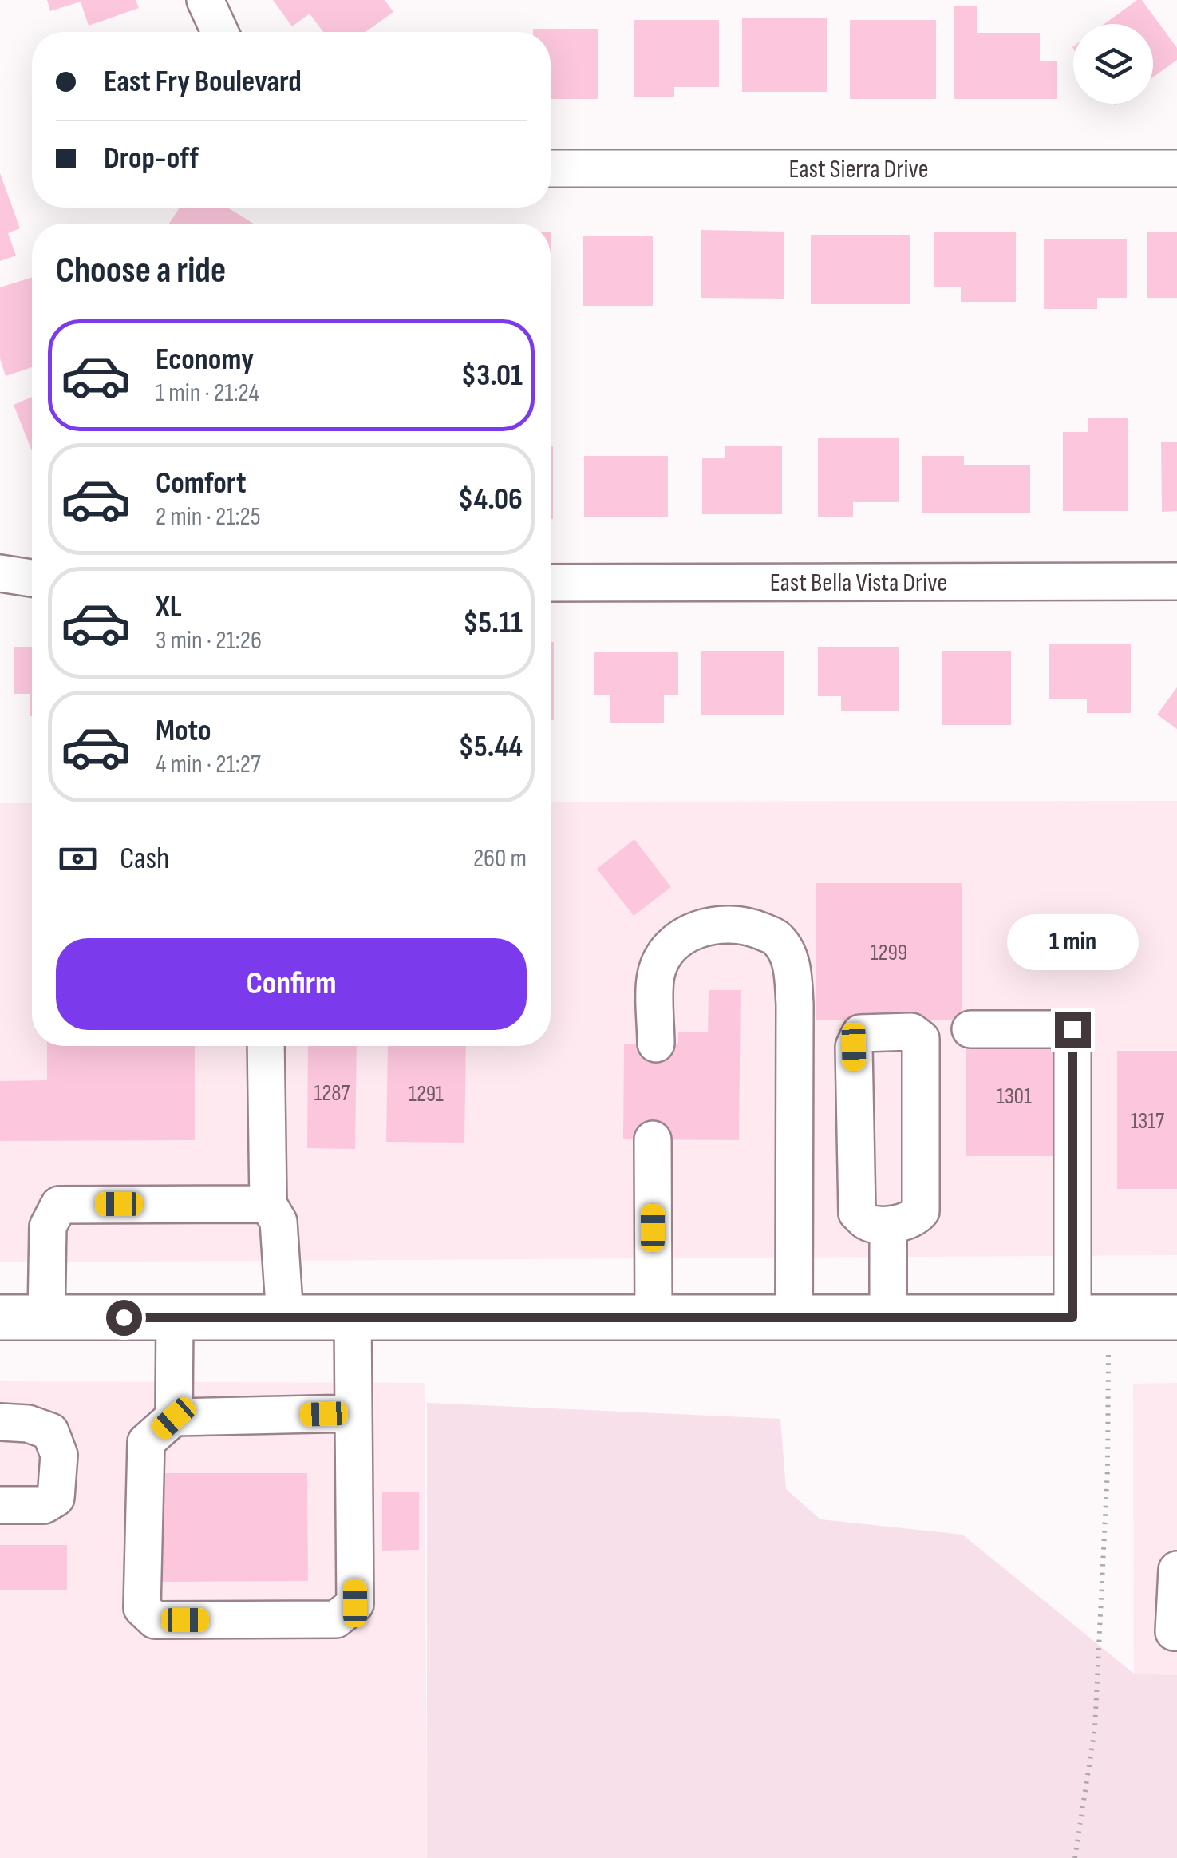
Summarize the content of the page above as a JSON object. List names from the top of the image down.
{
  "streets": {
    "street": ["East Sierra Drive", "East Bella Vista Drive"]
  },
  "house_numbers": [
    "1299",
    "1287",
    "1291",
    "1301",
    "1317"
  ],
  "page": {
    "banner": ["East Fry Boulevard", "Drop-off"],
    "heading": "Choose a ride",
    "list": [
      {
        "name": "Economy",
        "note": "1 min · 21:24",
        "value": "$3.01"
      },
      {
        "name": "Comfort",
        "note": "2 min · 21:25",
        "value": "$4.06"
      },
      {
        "name": "XL",
        "note": "3 min · 21:26",
        "value": "$5.11"
      },
      {
        "name": "Moto",
        "note": "4 min · 21:27",
        "value": "$5.44"
      }
    ],
    "pay": ["Cash", "260 m"],
    "bubble": "1 min",
    "buttons": "Confirm"
  }
}
